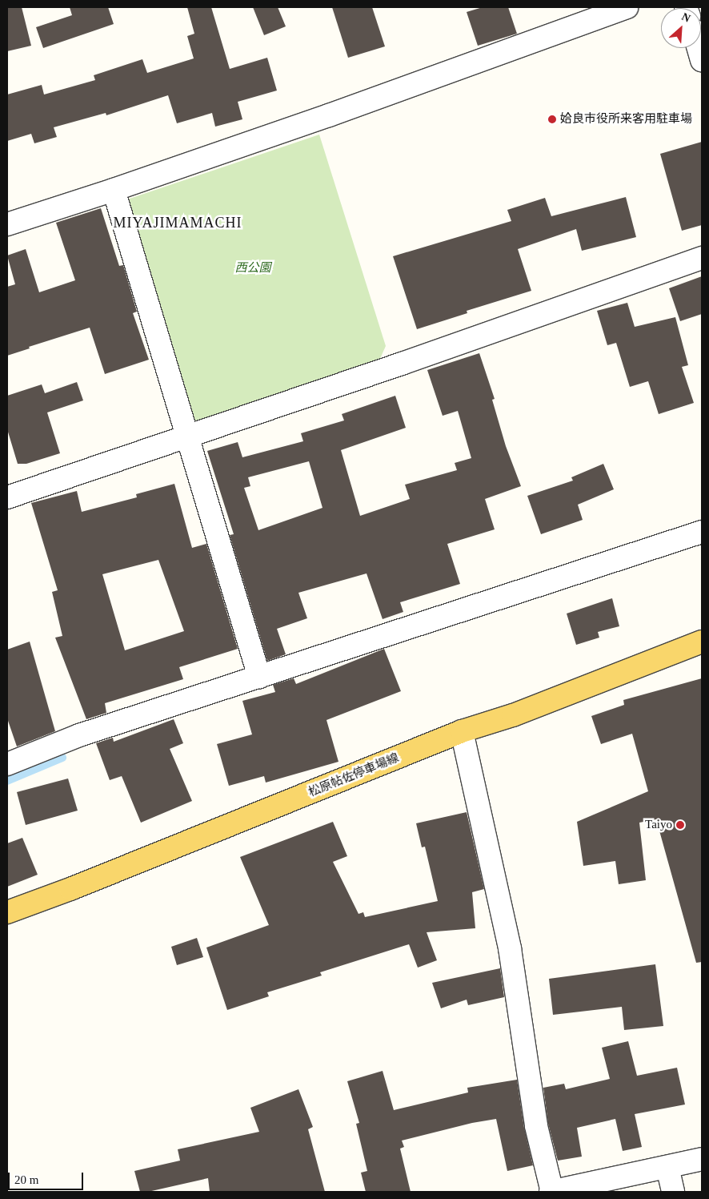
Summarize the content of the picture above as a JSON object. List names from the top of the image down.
{
  "streets": {
    "main road": ["松原帖佐停車場線"]
  },
  "districts": ["MIYAJIMAMACHI"],
  "parks": ["西公園"],
  "places": ["姶良市役所来客用駐車場", "Taiyo"],
  "scale_bar": "20 m",
  "north": "top right"
}
